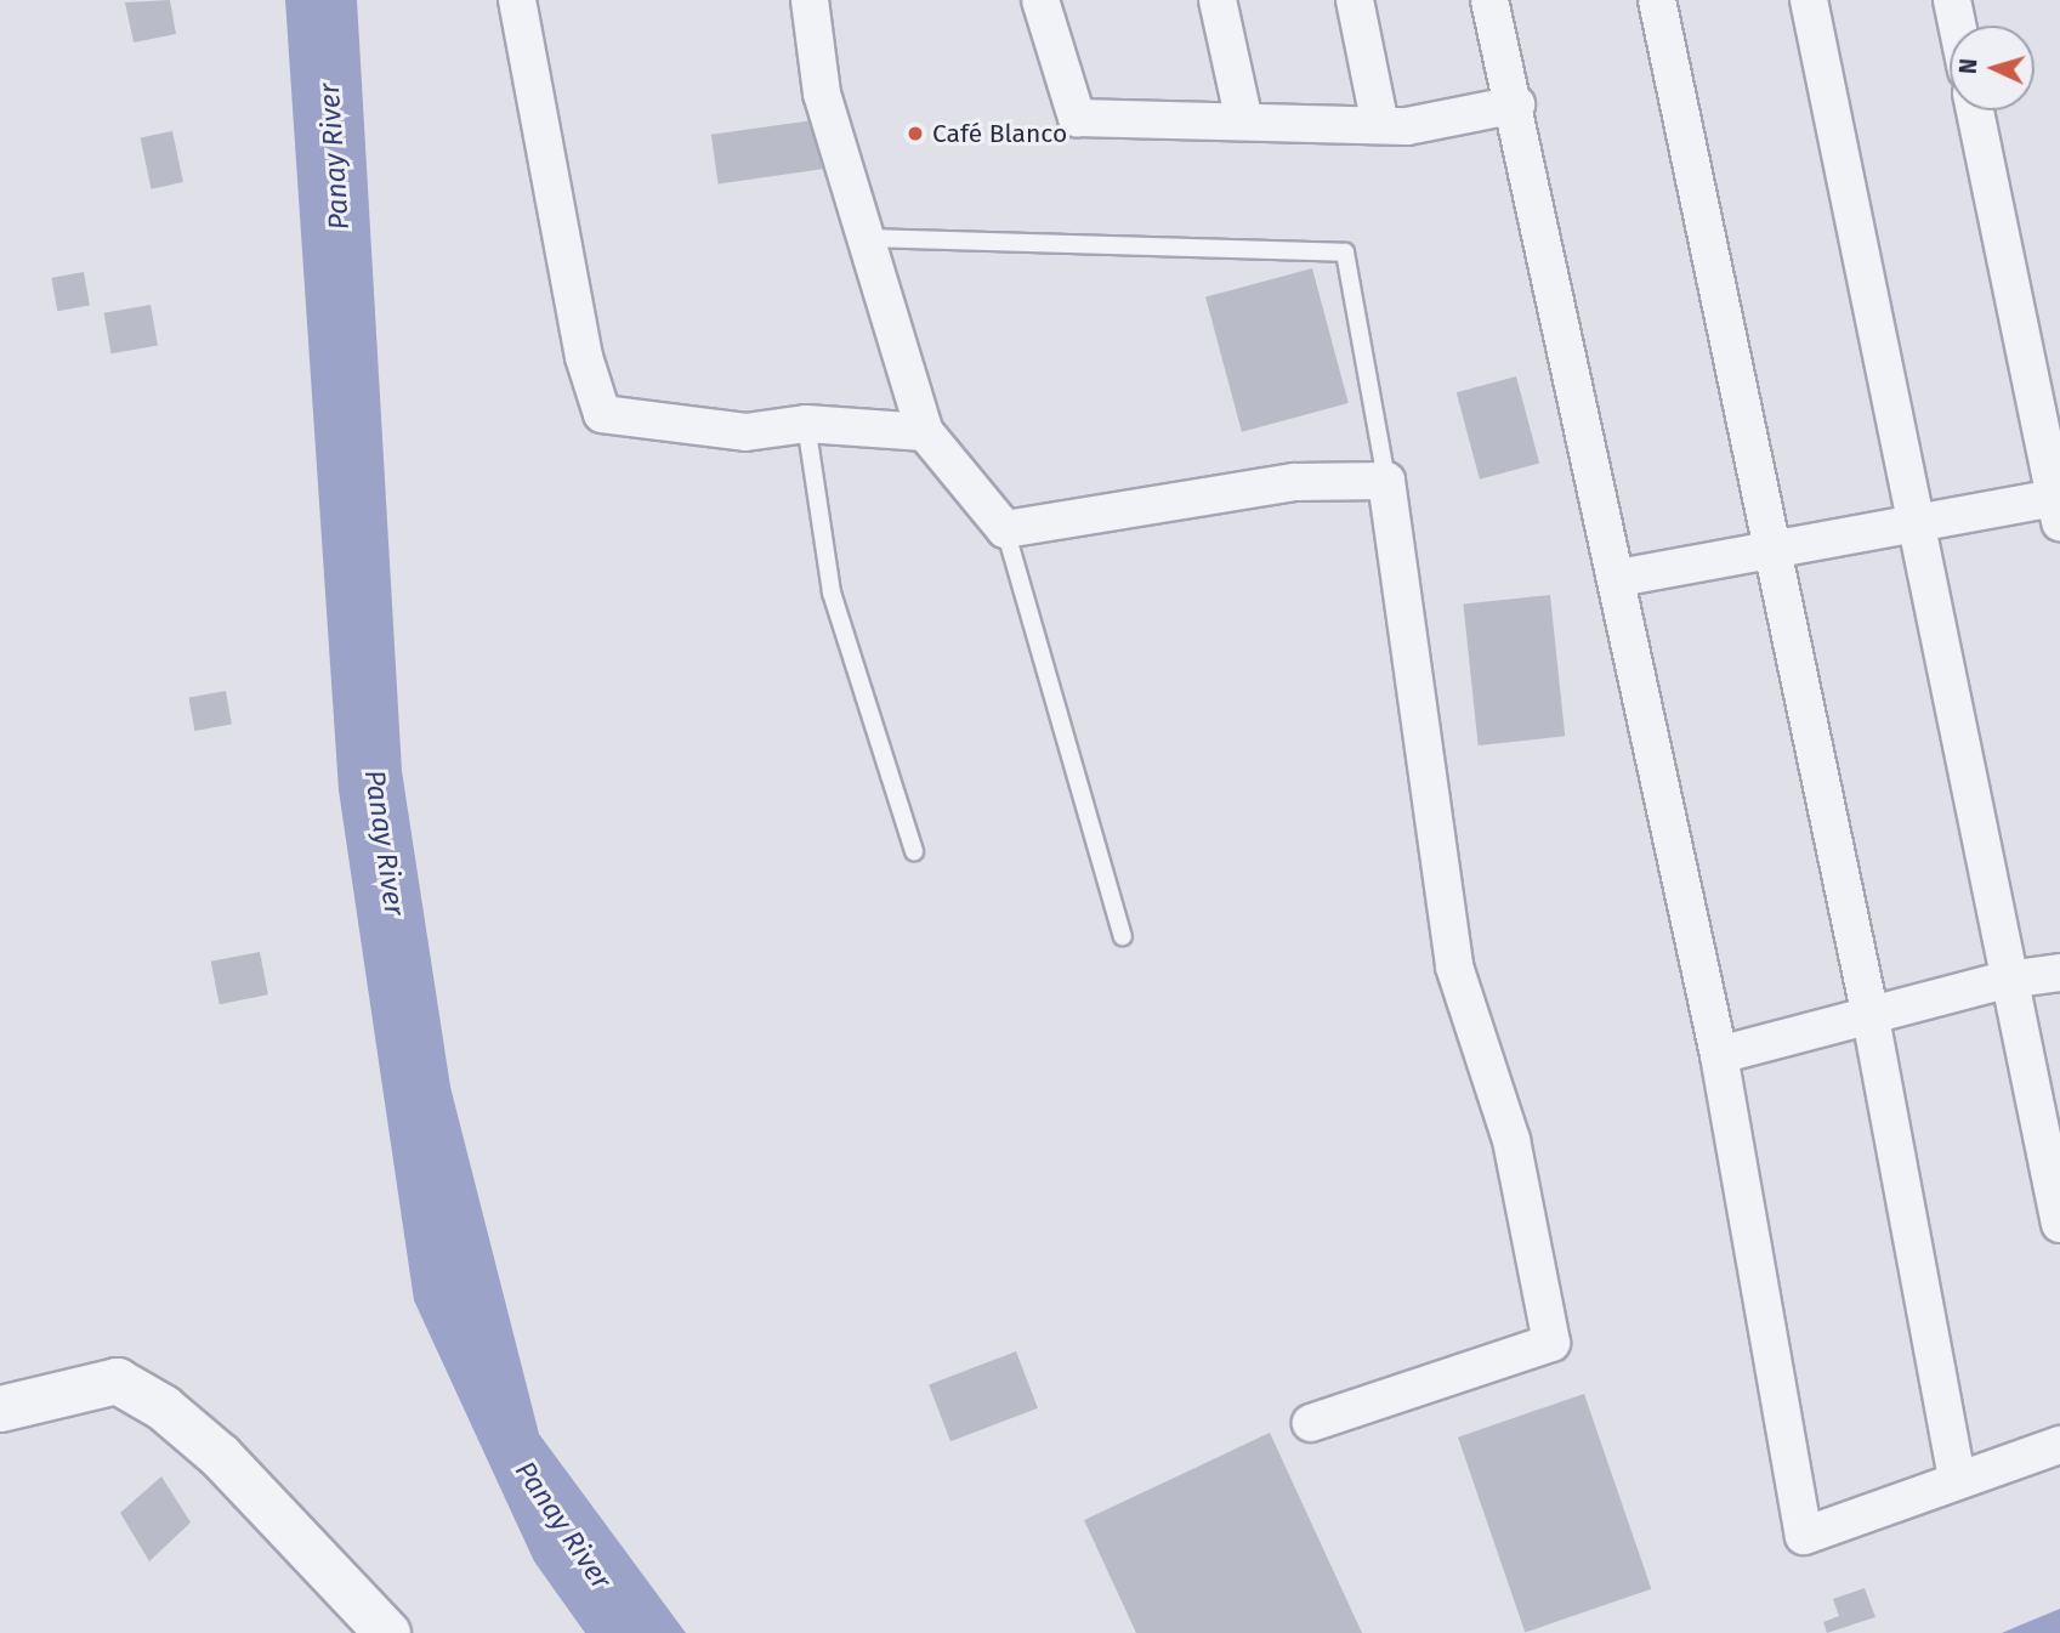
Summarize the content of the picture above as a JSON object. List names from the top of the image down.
{
  "water": ["Panay River"],
  "places": ["Café Blanco"],
  "north": "left"
}
